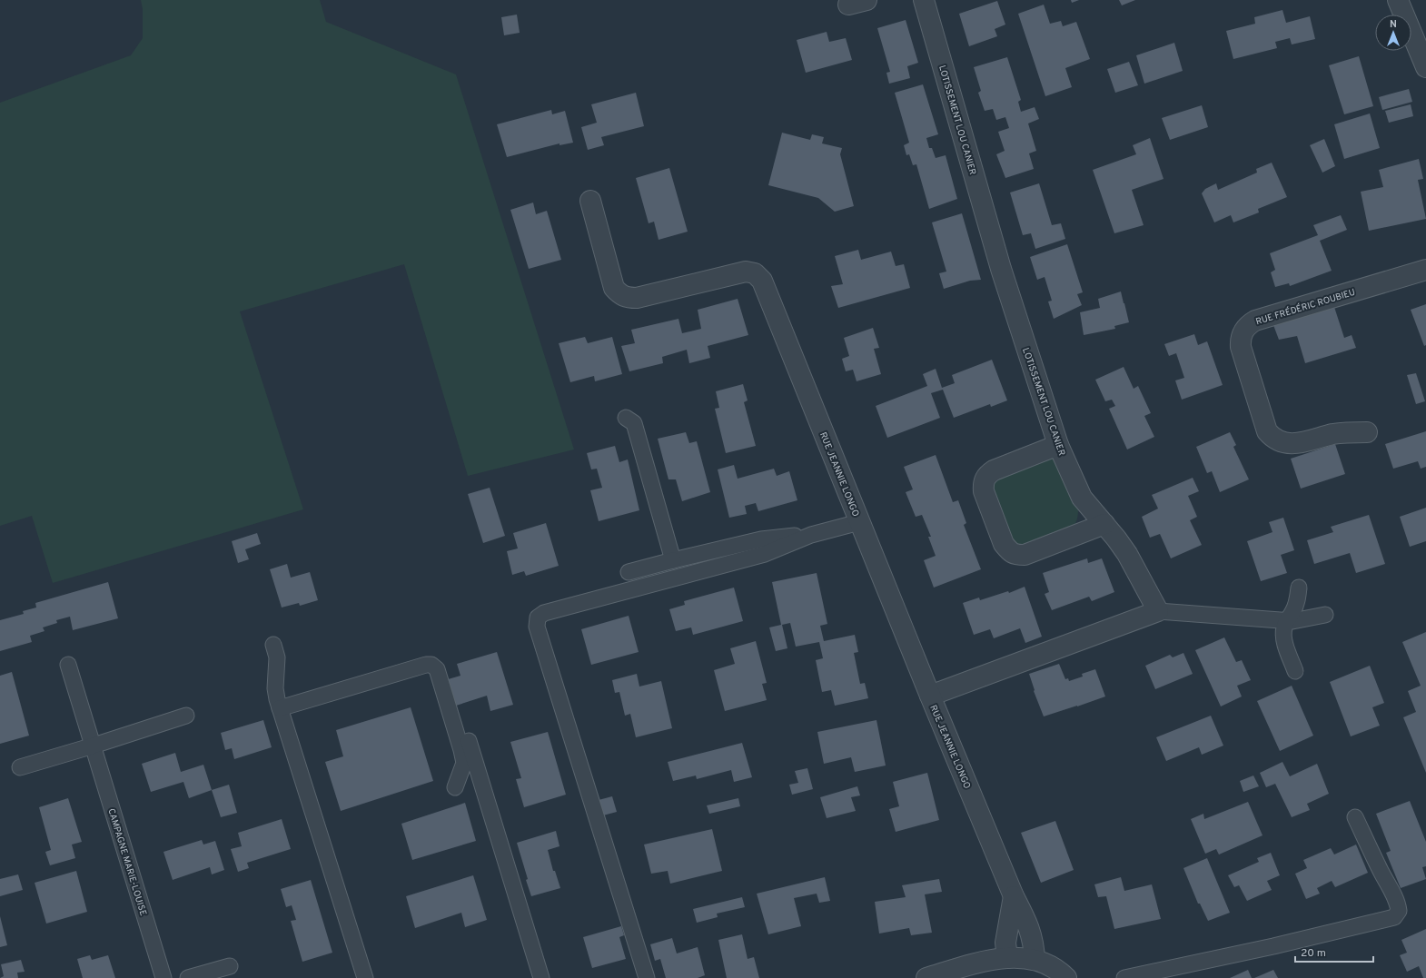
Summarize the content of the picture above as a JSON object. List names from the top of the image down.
{
  "streets": {
    "street": ["LOTISSEMENT LOU CANIER", "RUE FRÉDÉRIC ROUBIEU", "RUE JEANNIE LONGO"],
    "lane": ["CAMPAGNE MARIE-LOUISE"]
  },
  "scale_bar": "20 m",
  "north": "top"
}
